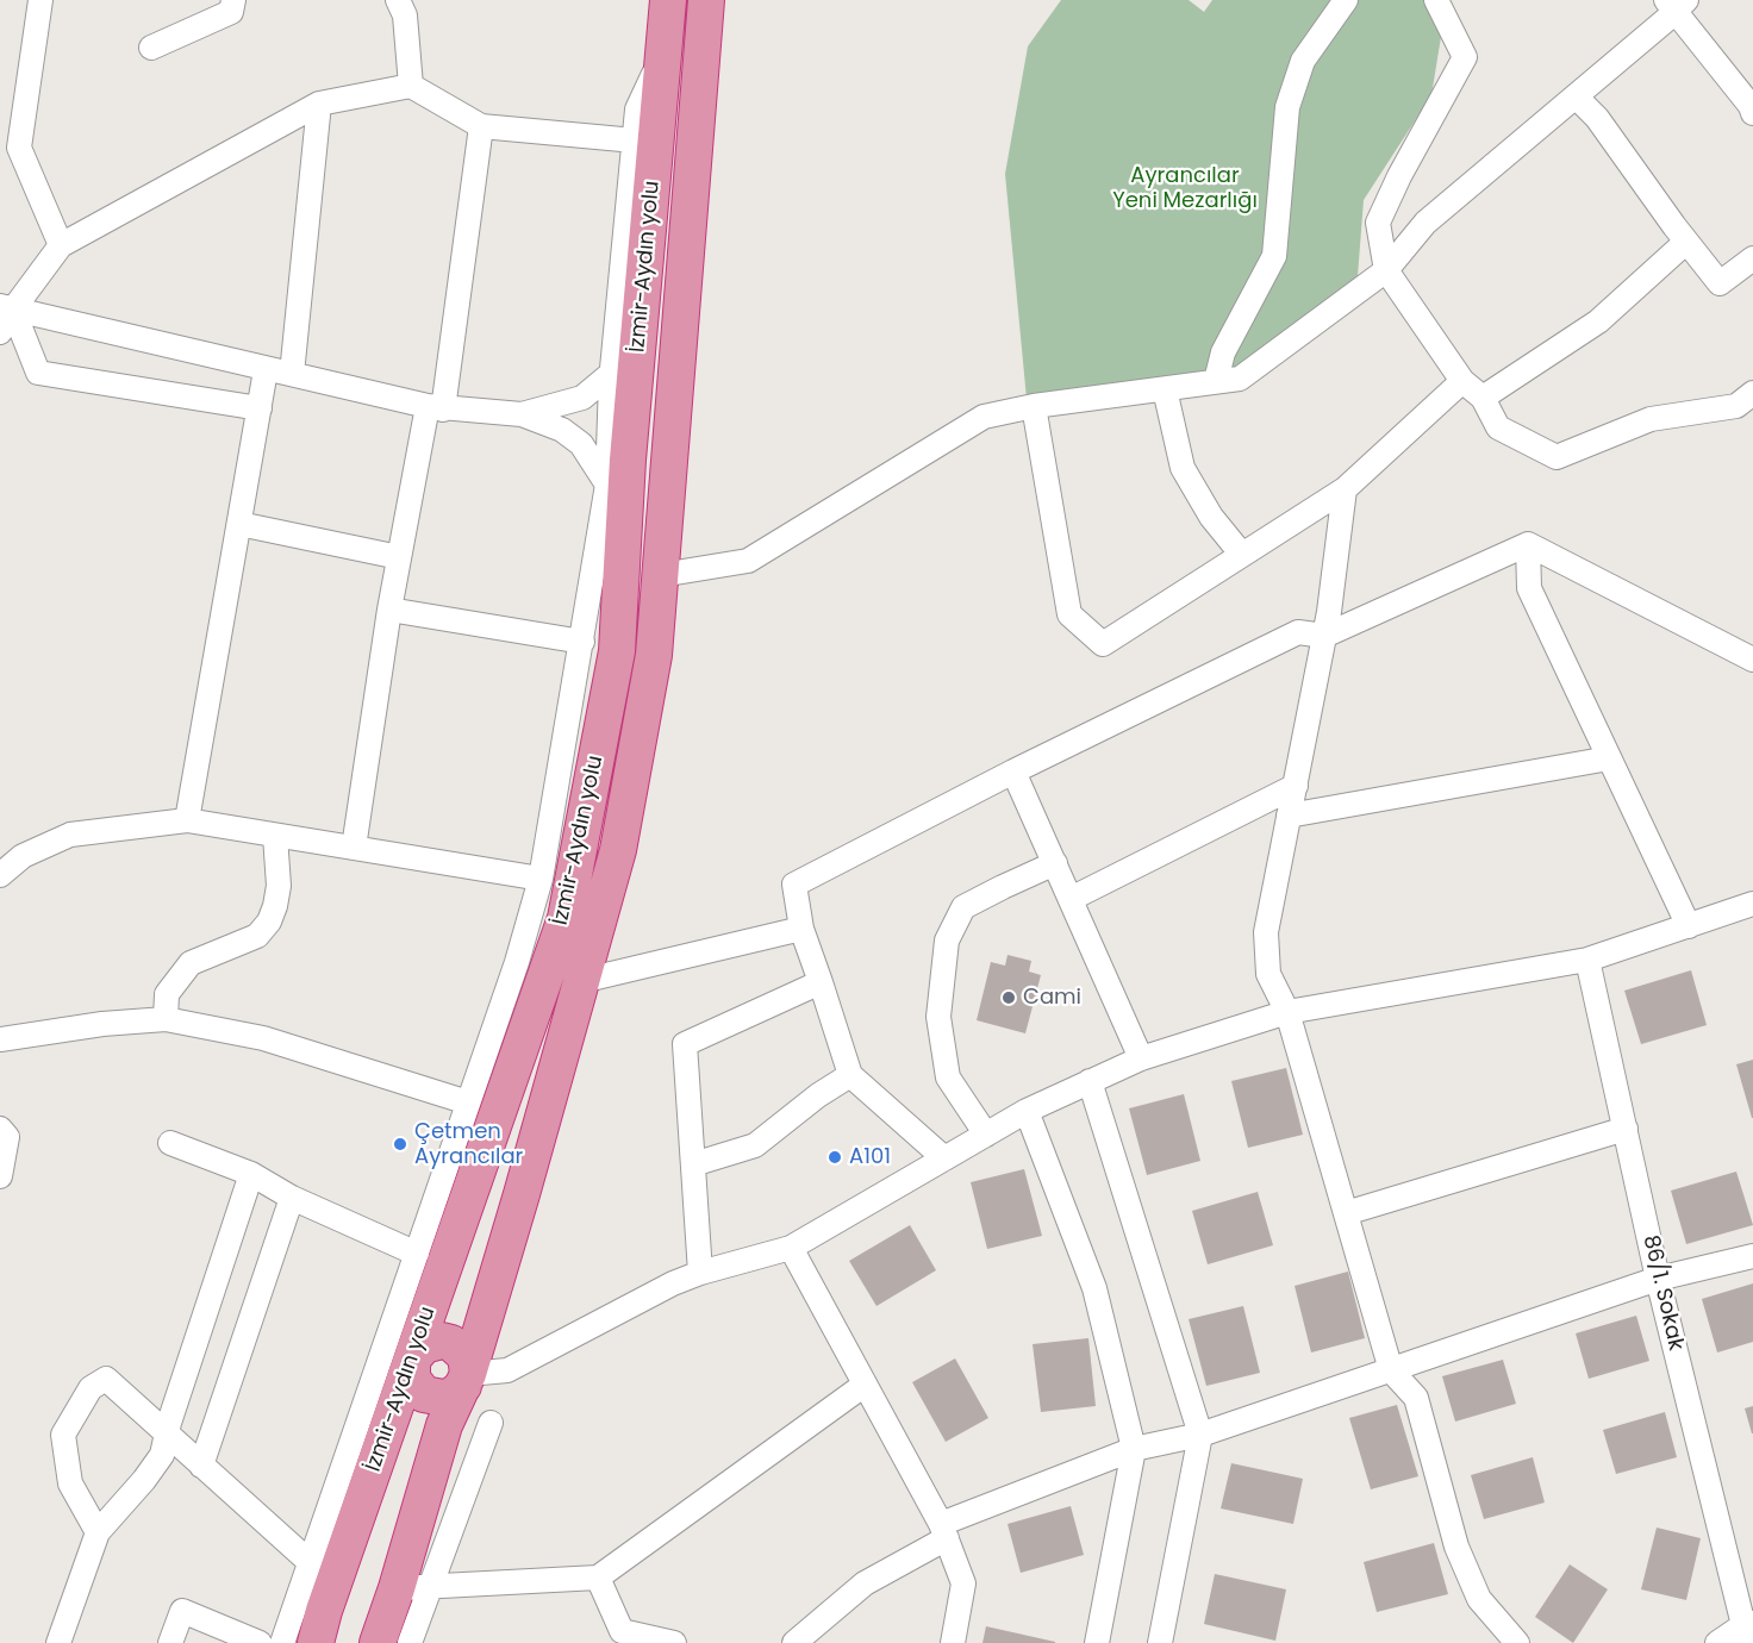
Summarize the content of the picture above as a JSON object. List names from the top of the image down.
{
  "streets": {
    "highway": ["İzmir-Aydın yolu"],
    "street": ["86/1. Sokak"]
  },
  "parks": ["Ayrancılar Yeni Mezarlığı"],
  "places": ["Cami", "Çetmen Ayrancılar", "A101"]
}
